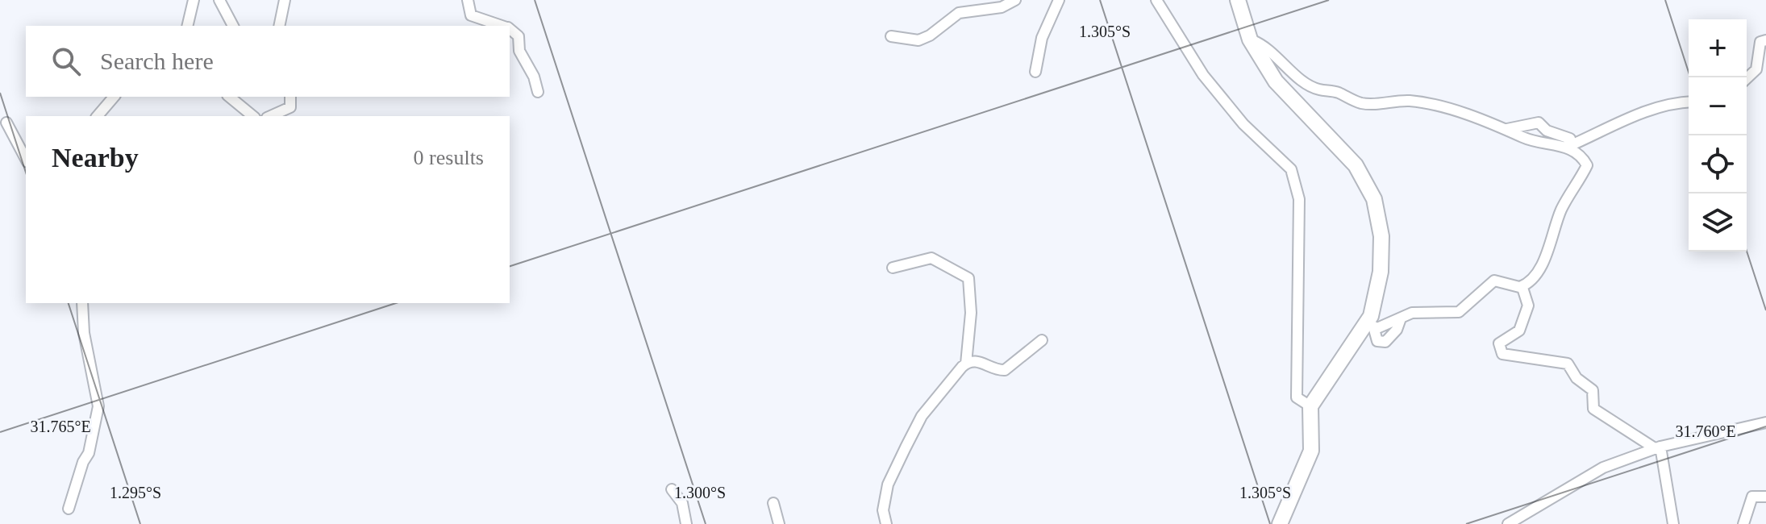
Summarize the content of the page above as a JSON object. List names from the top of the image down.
{
  "page": {
    "map_buttons": ["+", "−"],
    "search": "Search here",
    "heading": ["Nearby", "0 results"]
  },
  "coordinates": [
    "1.305°S",
    "31.765°E",
    "31.760°E",
    "1.295°S",
    "1.300°S"
  ]
}
